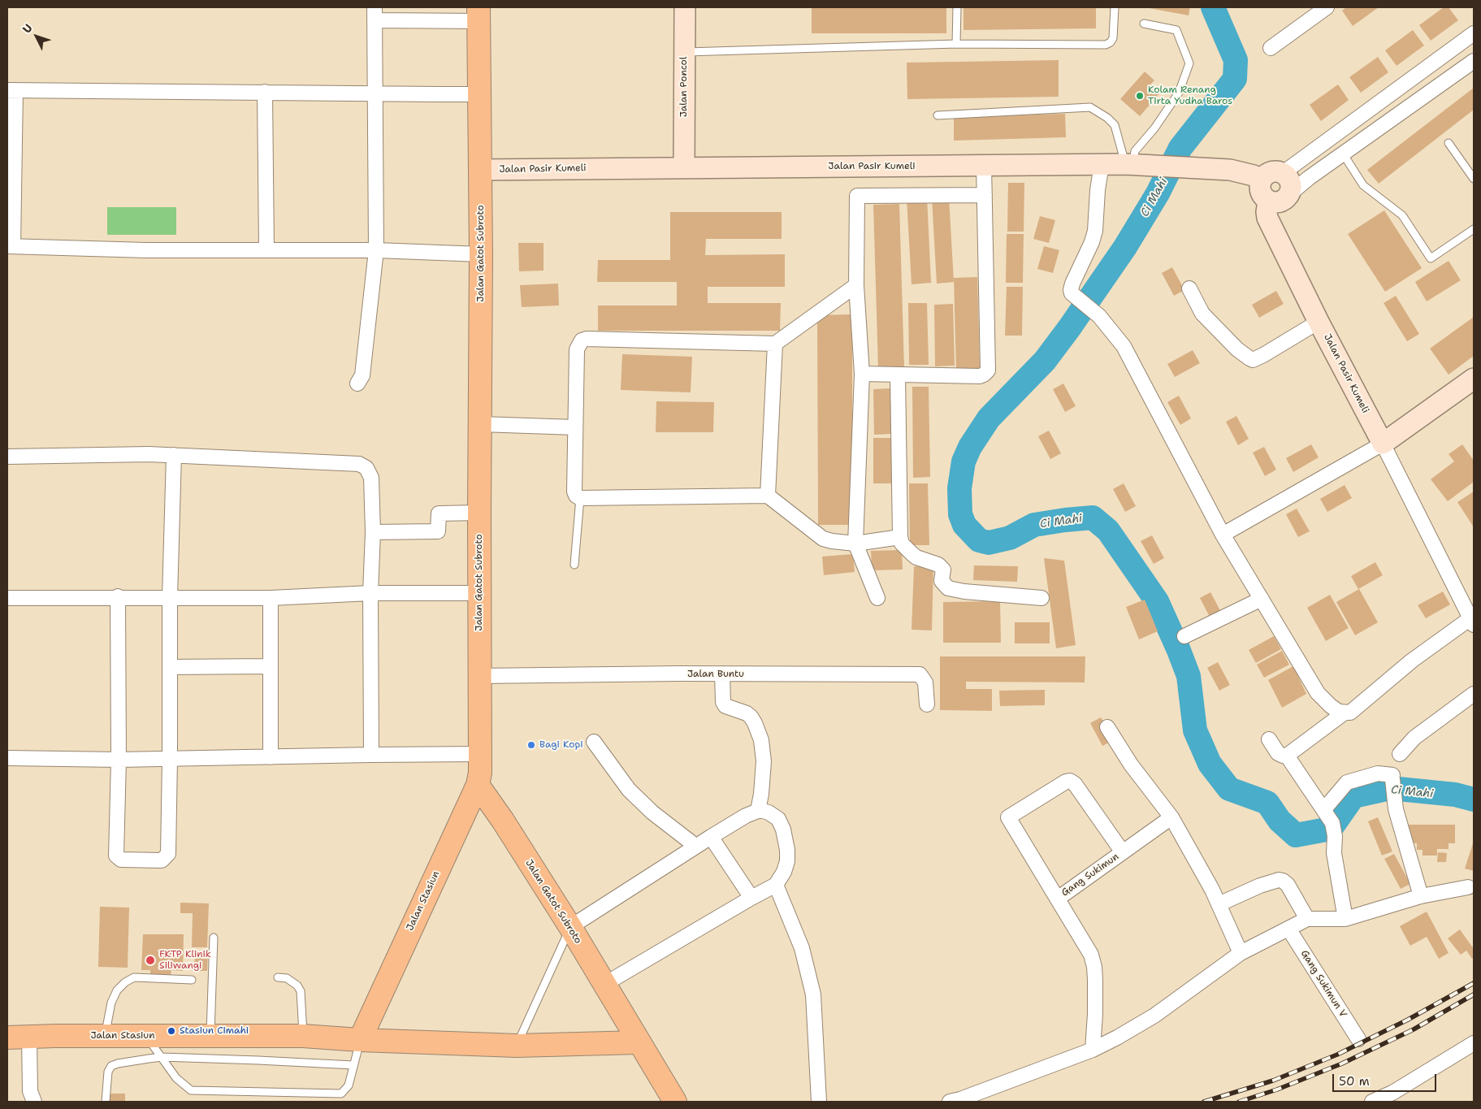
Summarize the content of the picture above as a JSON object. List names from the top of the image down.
{
  "streets": {
    "main road": ["Jalan Gatot Subroto", "Jalan Stasiun"],
    "street": [
      "Jalan Poncol",
      "Jalan Pasir Kumeli",
      "Jalan Buntu",
      "Gang Sukimun",
      "Gang Sukimun V"
    ]
  },
  "crossings": [
    ["Jalan Poncol", "Jalan Pasir Kumeli"],
    ["Jalan Pasir Kumeli", "Jalan Gatot Subroto"],
    ["Jalan Gatot Subroto", "Jalan Buntu"],
    ["Jalan Gatot Subroto", "Jalan Stasiun"]
  ],
  "water": ["Ci Mahi"],
  "places": [
    "Kolam Renang Tirta Yudha Baros",
    "Bagi Kopi",
    "FKTP Klinik Siliwangi",
    "Stasiun Cimahi"
  ],
  "scale_bar": "50 m",
  "north": "top left"
}
